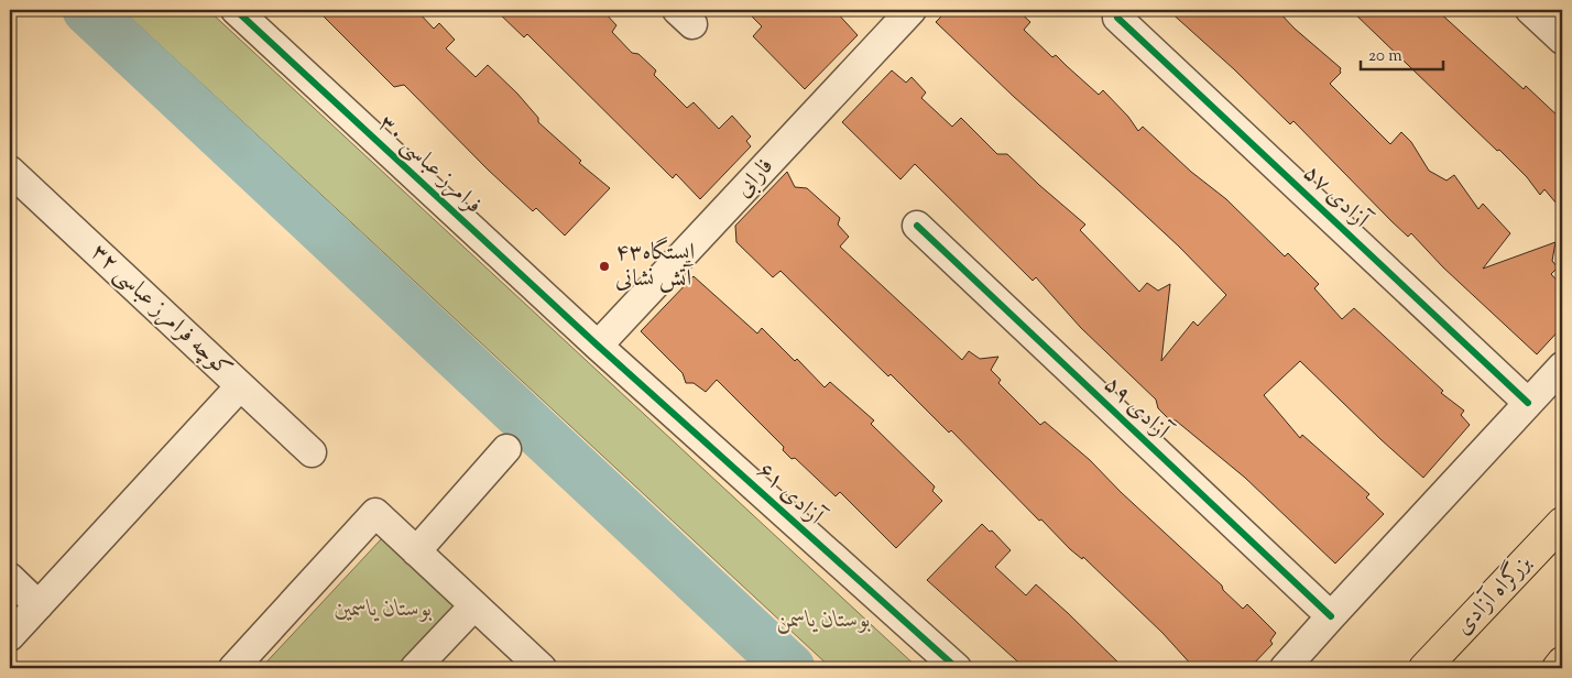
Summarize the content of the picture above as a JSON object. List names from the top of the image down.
{
  "streets": {
    "highway": ["بزرگراه آزادی"],
    "street": [
      "فرامرز عباسی ۳۰",
      "فارابی",
      "آزادی ۵۷",
      "کوچه فرامرز عباسی ۳۲",
      "آزادی ۵۹",
      "آزادی ۶۱"
    ]
  },
  "crossings": [
    ["فرامرز عباسی ۳۰", "فارابی"],
    ["فرامرز عباسی ۳۰", "آزادی ۶۱"],
    ["فارابی", "آزادی ۶۱"]
  ],
  "parks": ["بوستان یاسمین", "بوستان یاسمن"],
  "places": ["ایستگاه۴۳ آتش نشانی"],
  "scale_bar": "20 m"
}
